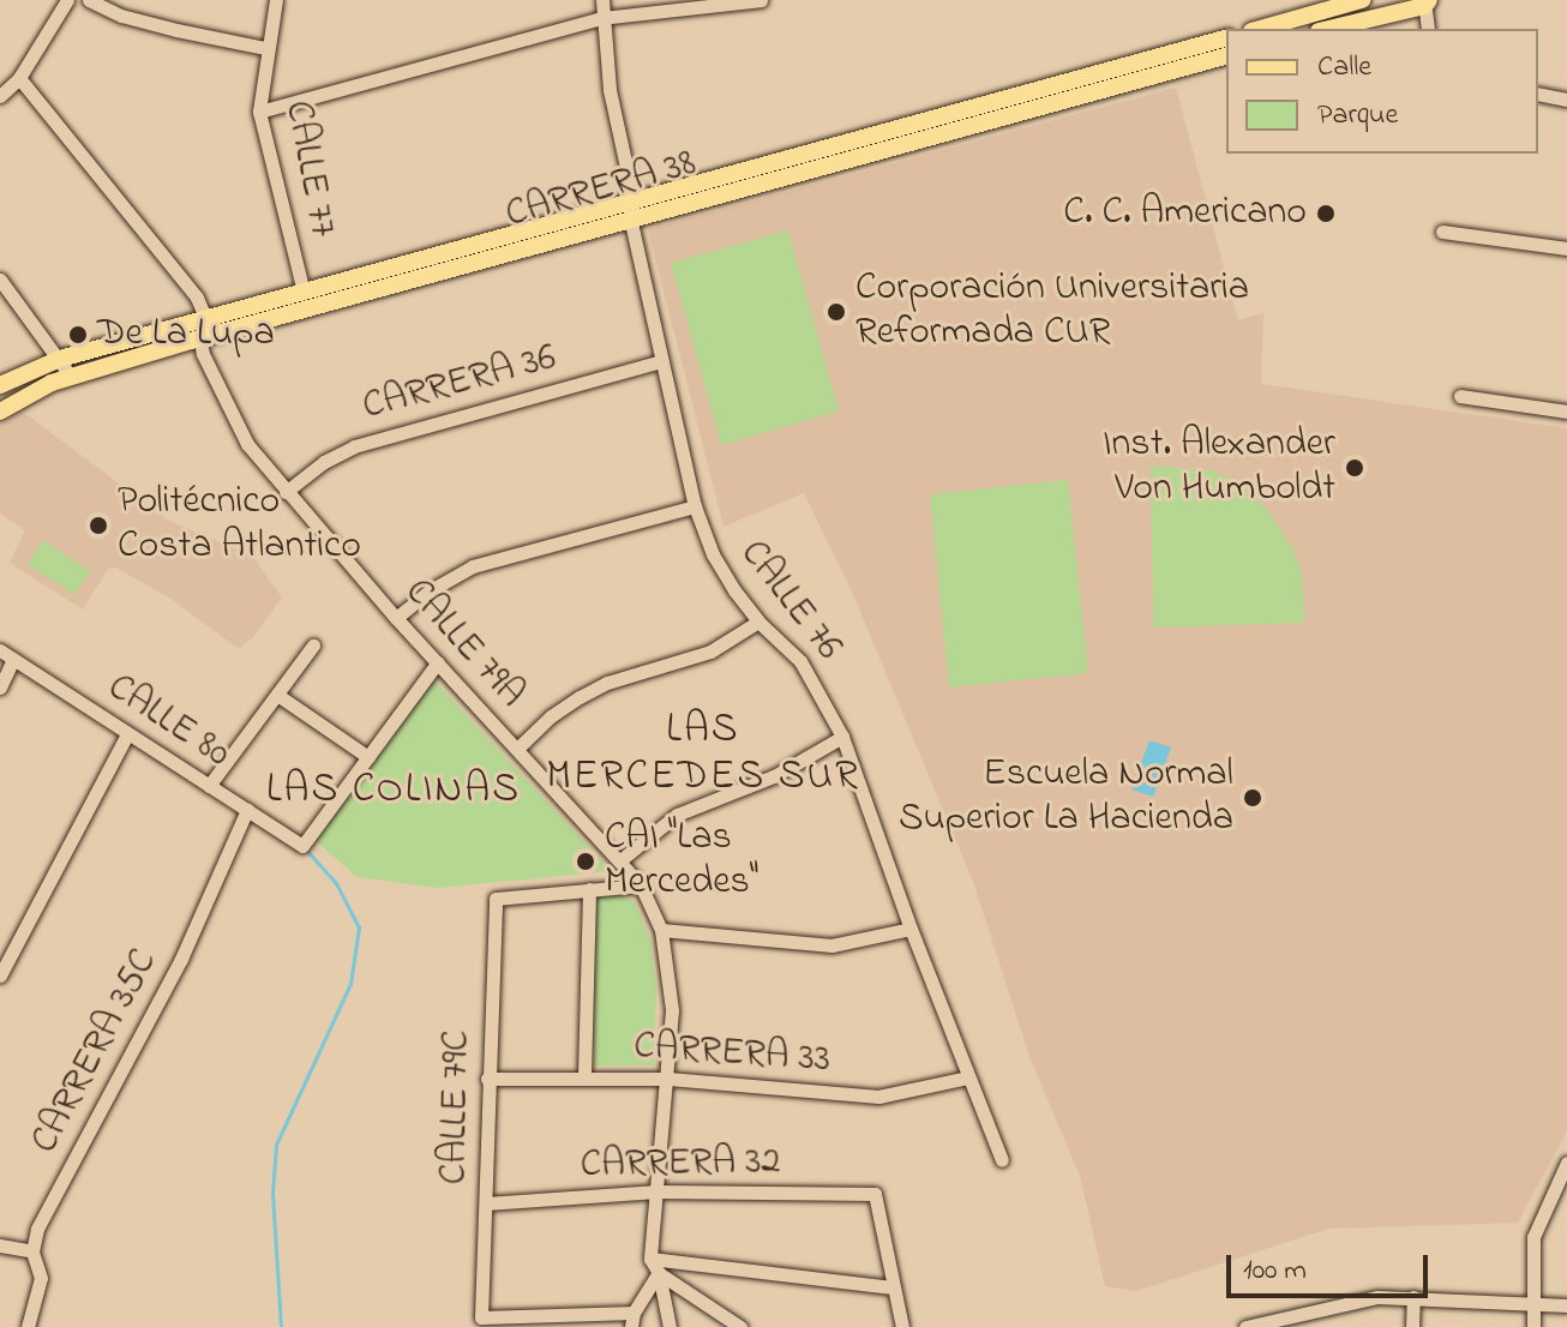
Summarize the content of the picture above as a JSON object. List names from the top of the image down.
{
  "streets": {
    "main road": ["CARRERA 38"],
    "street": [
      "CALLE 77",
      "CARRERA 36",
      "CALLE 76",
      "CALLE 79A",
      "CALLE 80",
      "CARRERA 35C",
      "CARRERA 33",
      "CALLE 79C",
      "CARRERA 32"
    ]
  },
  "crossings": [
    ["CALLE 77", "CARRERA 38"],
    ["CARRERA 38", "CALLE 76"],
    ["CARRERA 38", "CALLE 79A"],
    ["CARRERA 36", "CALLE 76"],
    ["CARRERA 36", "CALLE 79A"],
    ["CALLE 76", "CARRERA 33"],
    ["CALLE 79A", "CARRERA 33"],
    ["CALLE 79A", "CARRERA 32"],
    ["CALLE 80", "CARRERA 35C"],
    ["CARRERA 33", "CALLE 79C"],
    ["CALLE 79C", "CARRERA 32"]
  ],
  "districts": ["LAS MERCEDES SUR", "LAS COLINAS"],
  "places": [
    "C. C. Americano",
    "Corporación Universitaria Reformada CUR",
    "De La Lupa",
    "Inst. Alexander Von Humboldt",
    "Politécnico Costa Atlantico",
    "Escuela Normal Superior La Hacienda",
    "CAI \"Las Mercedes\""
  ],
  "legend": ["Calle", "Parque"],
  "scale_bar": "100 m"
}
